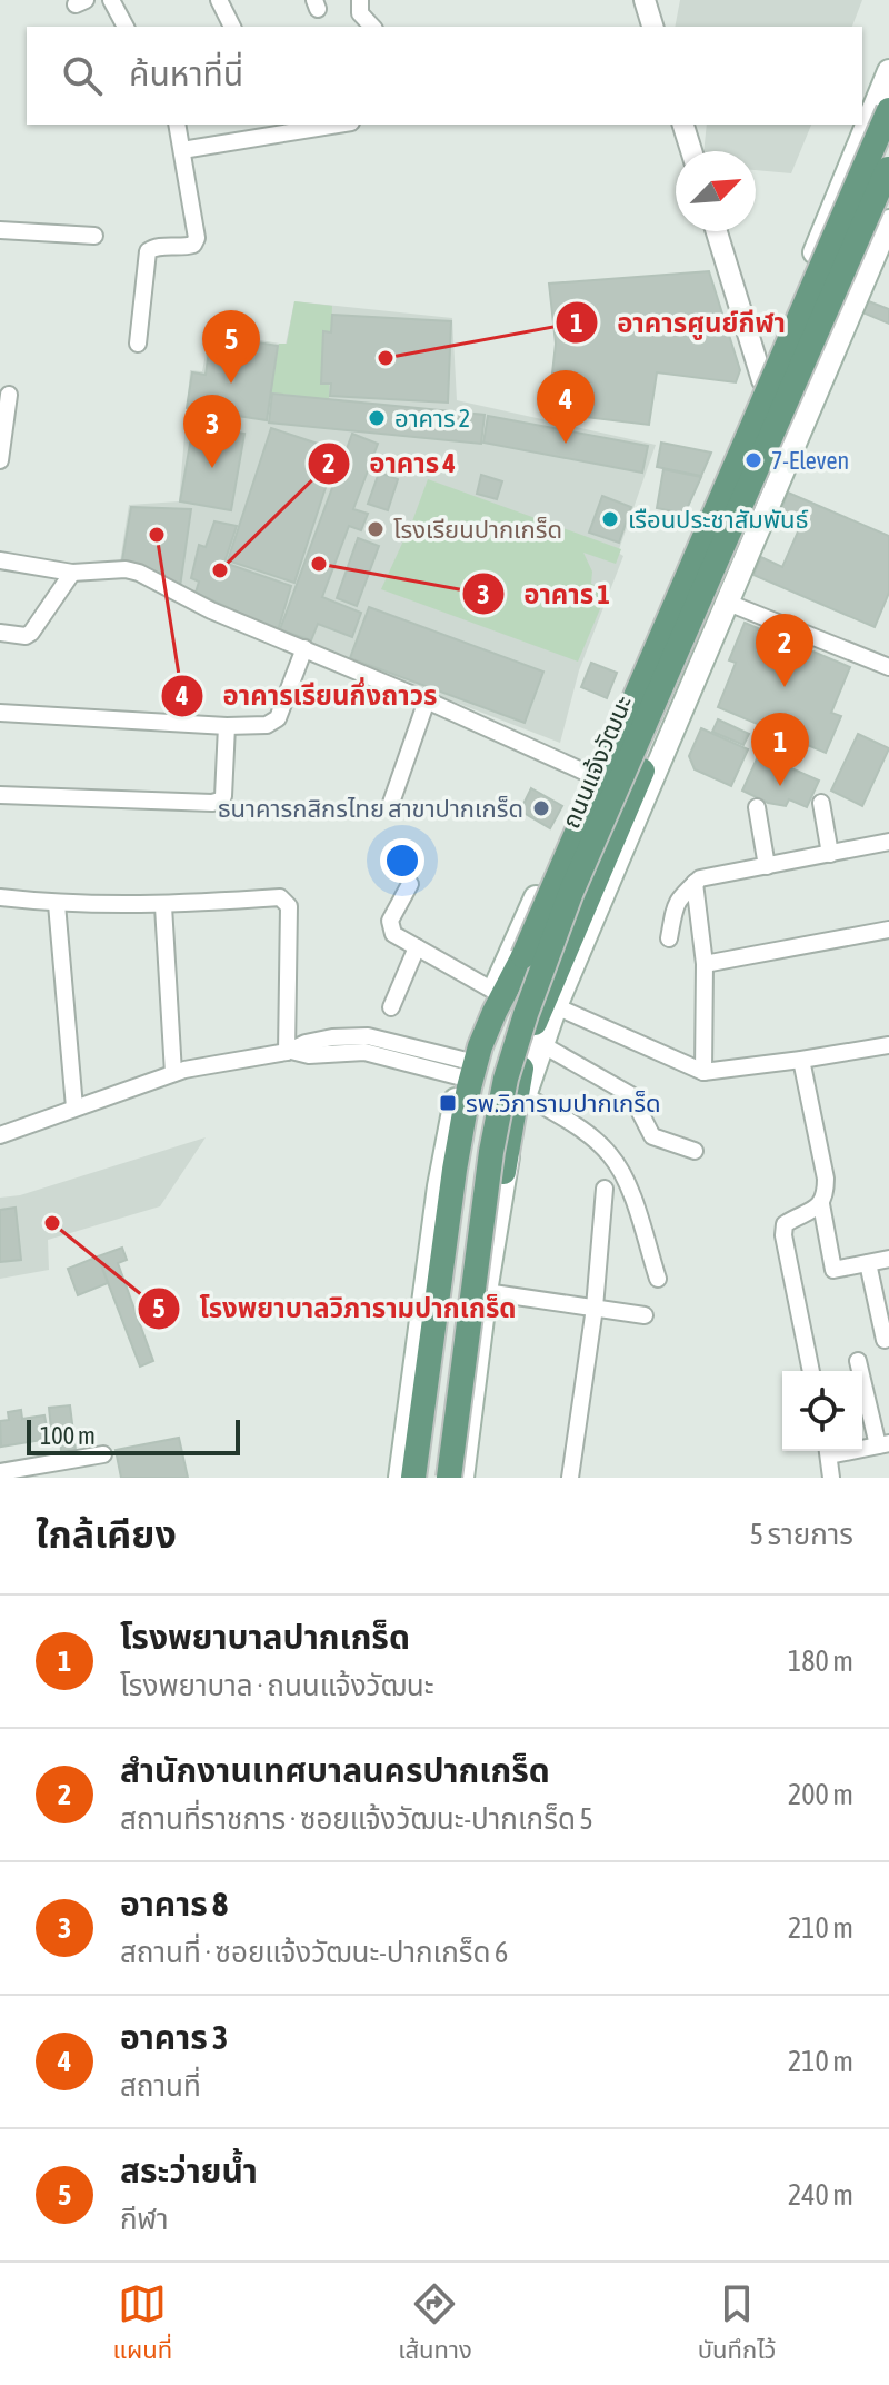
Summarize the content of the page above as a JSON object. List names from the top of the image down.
{
  "streets": {
    "main road": ["ถนนแจ้งวัฒนะ"]
  },
  "places": {
    "other": [
      "อาคารศูนย์กีฬา",
      "อาคาร 2",
      "7-Eleven",
      "เรือนประชาสัมพันธ์",
      "โรงเรียนปากเกร็ด",
      "อาคารเรียนกึ่งถาวร",
      "อาคาร 1",
      "อาคาร 4",
      "ธนาคารกสิกรไทย สาขาปากเกร็ด",
      "โรงพยาบาลวิภารามปากเกร็ด"
    ],
    "transit": ["รพ.วิภารามปากเกร็ด"]
  },
  "scale_bar": "100 m",
  "north": "top right",
  "page": {
    "search": "ค้นหาที่นี่",
    "pins": [
      "5",
      "4",
      "3",
      "2",
      "1"
    ],
    "scale": "100 m",
    "heading": ["ใกล้เคียง", "5 รายการ"],
    "list": [
      {
        "mark": "1",
        "name": "โรงพยาบาลปากเกร็ด",
        "note": "โรงพยาบาล · ถนนแจ้งวัฒนะ",
        "value": "180 m"
      },
      {
        "mark": "2",
        "name": "สำนักงานเทศบาลนครปากเกร็ด",
        "note": "สถานที่ราชการ · ซอยแจ้งวัฒนะ-ปากเกร็ด 5",
        "value": "200 m"
      },
      {
        "mark": "3",
        "name": "อาคาร 8",
        "note": "สถานที่ · ซอยแจ้งวัฒนะ-ปากเกร็ด 6",
        "value": "210 m"
      },
      {
        "mark": "4",
        "name": "อาคาร 3",
        "note": "สถานที่",
        "value": "210 m"
      },
      {
        "mark": "5",
        "name": "สระว่ายน้ำ",
        "note": "กีฬา",
        "value": "240 m"
      }
    ],
    "nav": ["แผนที่", "เส้นทาง", "บันทึกไว้"]
  }
}
